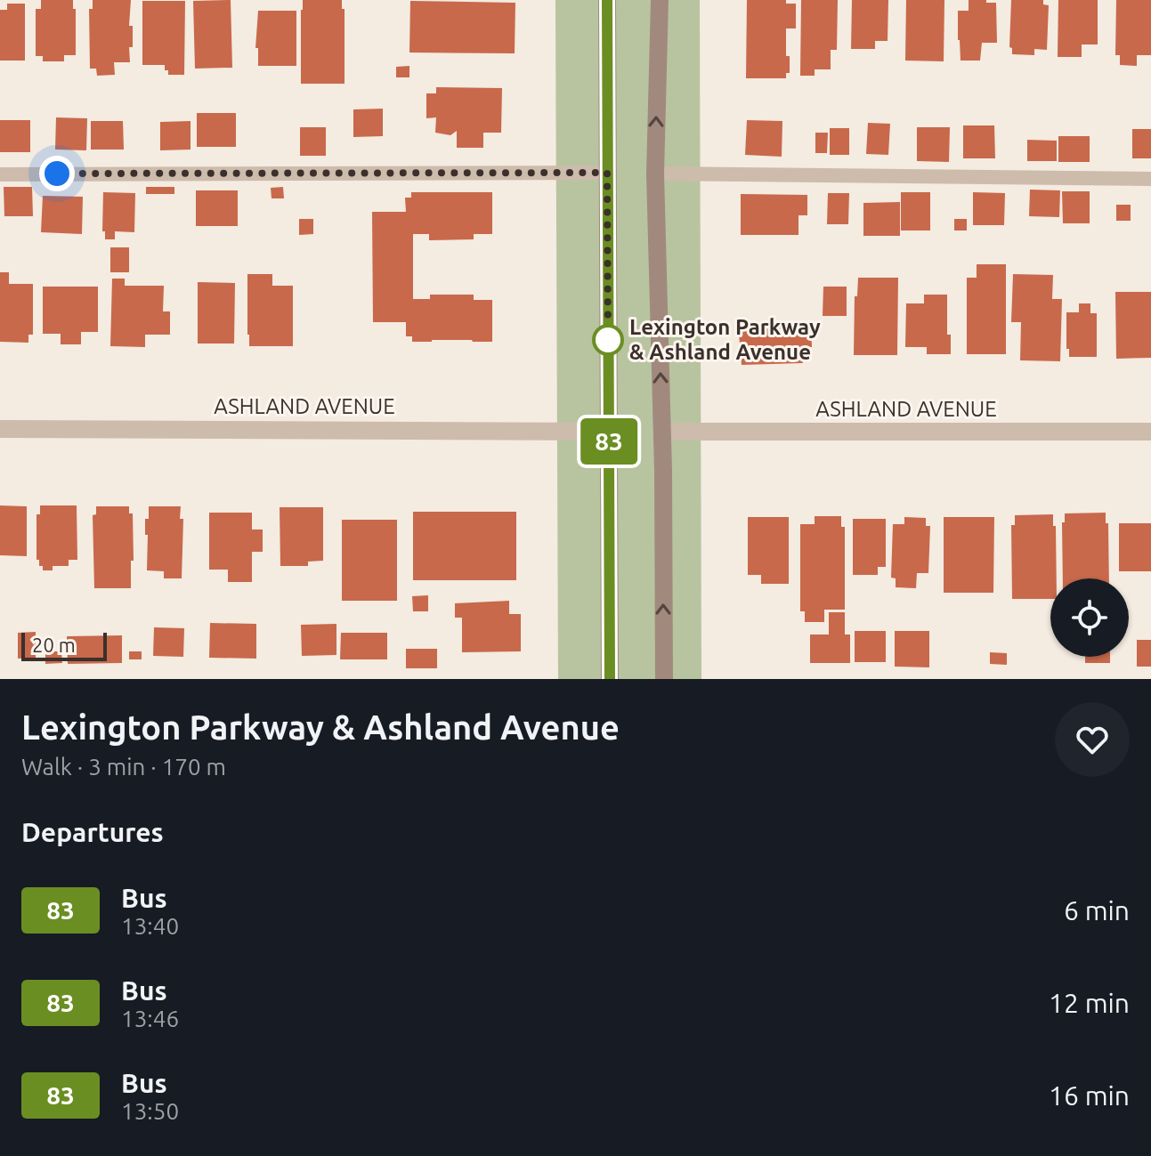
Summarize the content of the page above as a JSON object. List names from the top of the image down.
{
  "streets": {
    "street": ["ASHLAND AVENUE"]
  },
  "places": ["Lexington Parkway & Ashland Avenue"],
  "lines": ["bus line 83"],
  "scale_bar": "20 m",
  "page": {
    "on_map": "83",
    "scale": "20 m",
    "heading": [
      ["Lexington Parkway & Ashland Avenue", "Walk · 3 min · 170 m"],
      "Departures"
    ],
    "list": [
      {
        "mark": "83",
        "name": "Bus",
        "note": "13:40",
        "value": "6 min"
      },
      {
        "mark": "83",
        "name": "Bus",
        "note": "13:46",
        "value": "12 min"
      },
      {
        "mark": "83",
        "name": "Bus",
        "note": "13:50",
        "value": "16 min"
      }
    ]
  }
}
